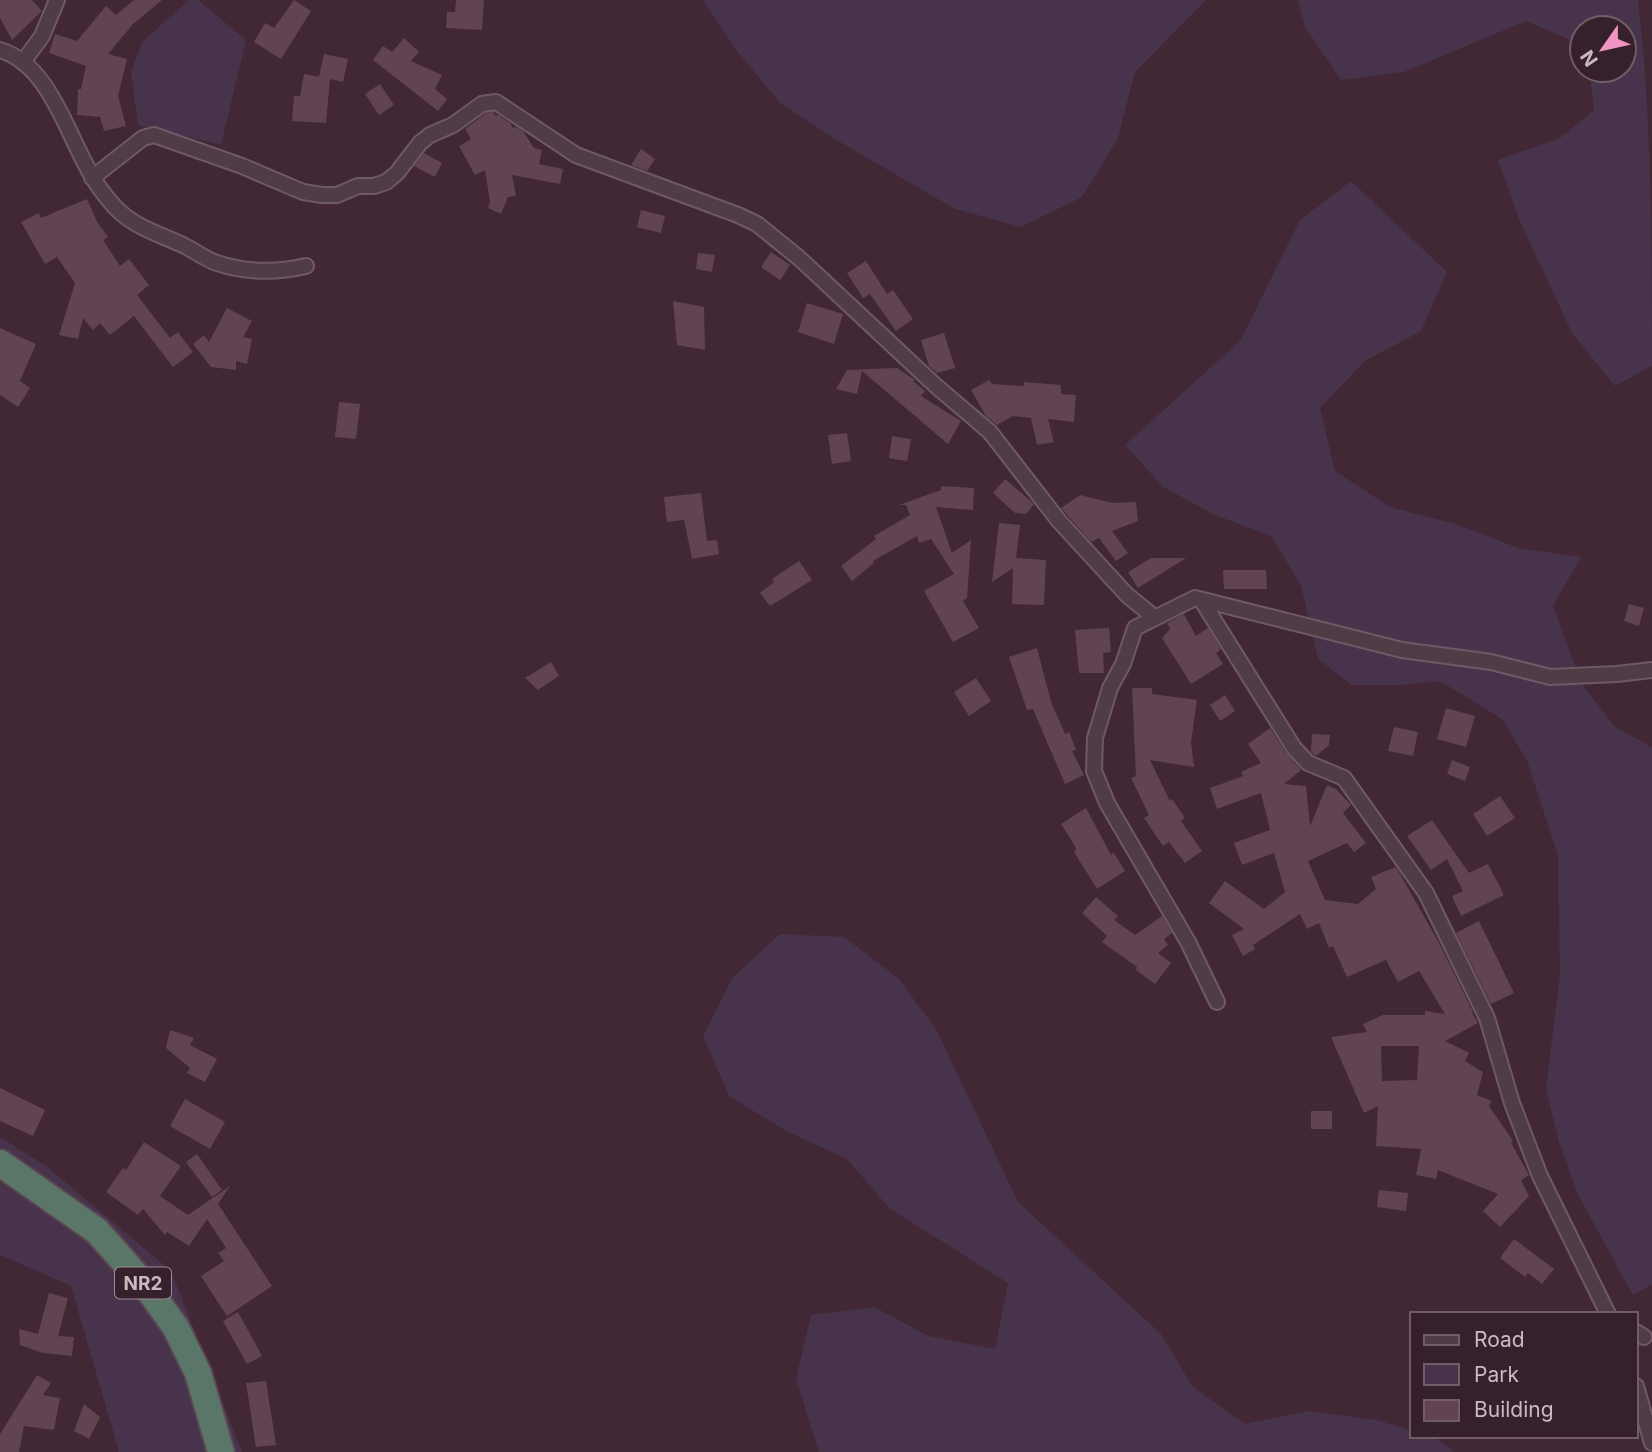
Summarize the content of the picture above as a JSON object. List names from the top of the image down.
{
  "streets": {
    "highway": ["NR2"]
  },
  "legend": ["Road", "Park", "Building"],
  "north": "bottom left"
}
